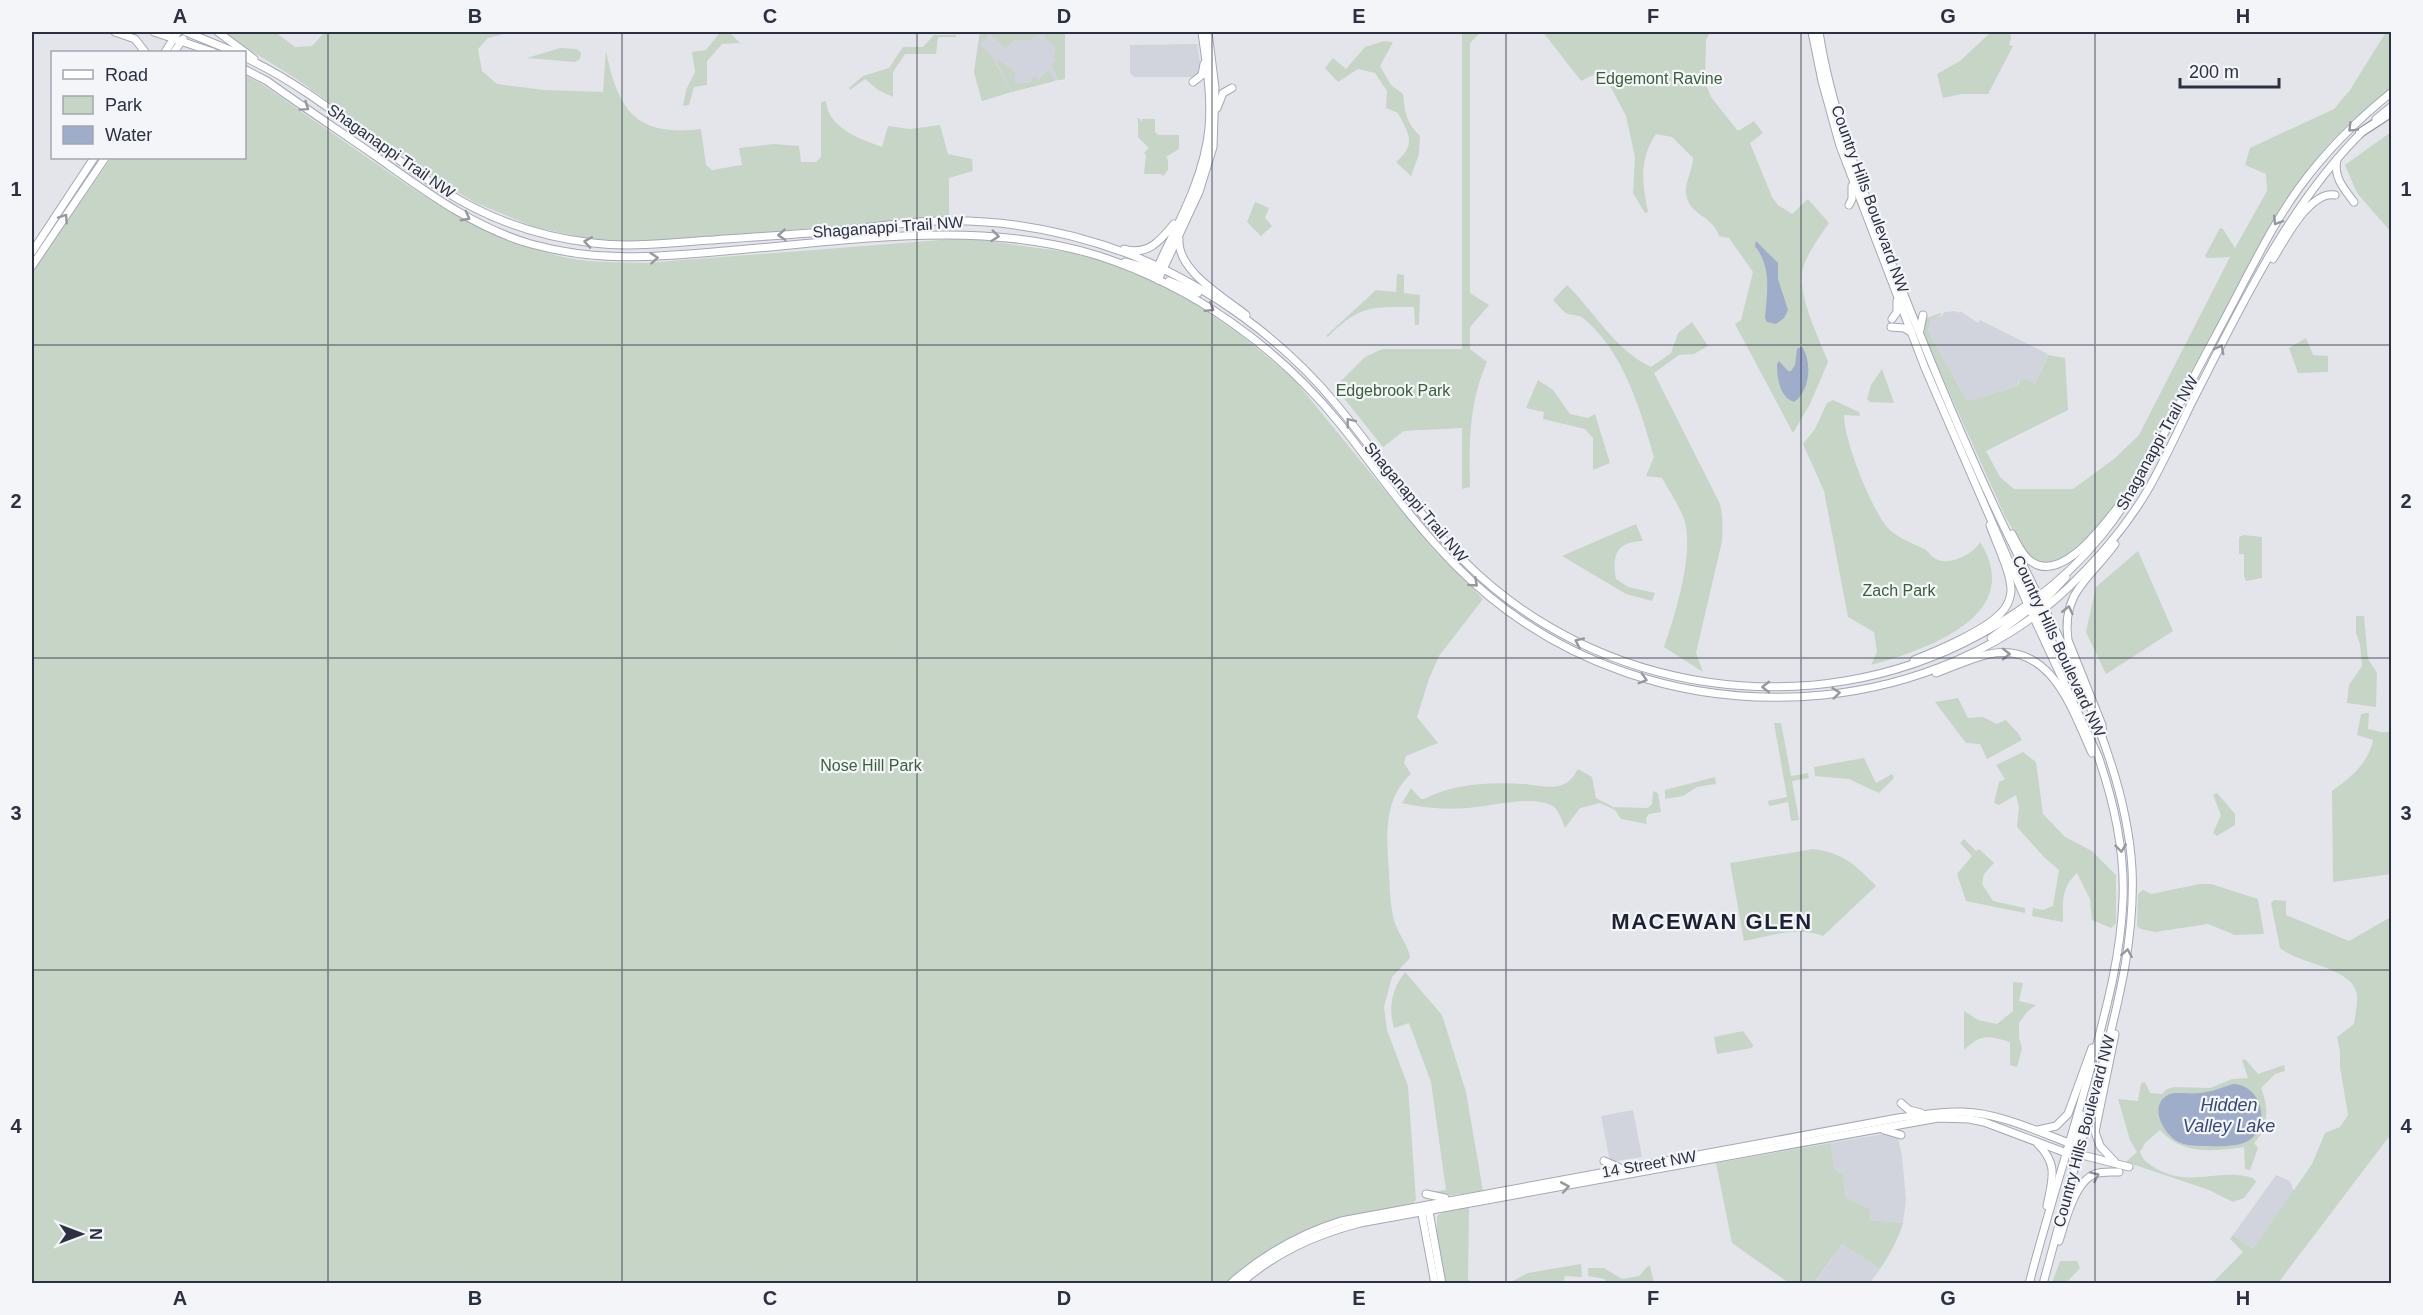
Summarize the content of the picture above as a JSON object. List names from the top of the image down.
{
  "streets": {
    "main road": ["Shaganappi Trail NW", "Country Hills Boulevard NW", "14 Street NW"]
  },
  "crossings": [
    ["Shaganappi Trail NW", "Country Hills Boulevard NW"],
    ["Country Hills Boulevard NW", "14 Street NW"]
  ],
  "districts": ["MACEWAN GLEN"],
  "water": ["Hidden Valley Lake"],
  "parks": [
    "Edgemont Ravine",
    "Edgebrook Park",
    "Zach Park",
    "Nose Hill Park"
  ],
  "legend": ["Road", "Park", "Water"],
  "scale_bar": "200 m",
  "north": "right",
  "grid": {
    "columns": [
      "A",
      "B",
      "C",
      "D",
      "E",
      "F",
      "G",
      "H"
    ],
    "rows": [
      "1",
      "2",
      "3",
      "4"
    ]
  }
}
